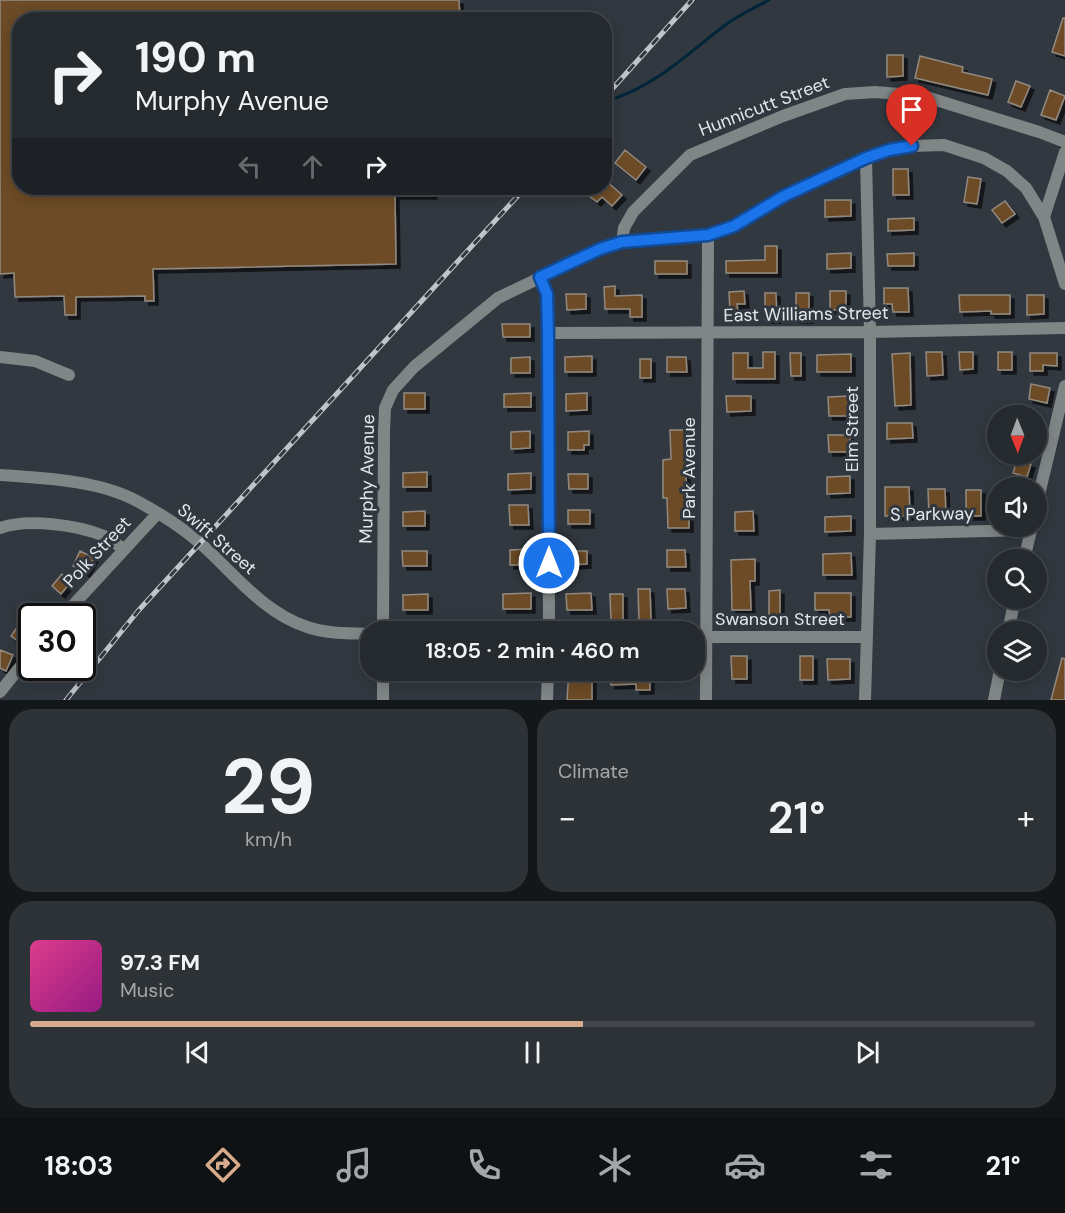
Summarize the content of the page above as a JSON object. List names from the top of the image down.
{
  "streets": {
    "street": [
      "Hunnicutt Street",
      "East Williams Street",
      "Elm Street",
      "Park Avenue",
      "Murphy Avenue",
      "S Parkway",
      "Swift Street",
      "Polk Street",
      "Swanson Street"
    ]
  },
  "crossings": [
    ["Hunnicutt Street", "Murphy Avenue"],
    ["East Williams Street", "Elm Street"],
    ["East Williams Street", "Park Avenue"],
    ["Elm Street", "Murphy Avenue"],
    ["Elm Street", "S Parkway"],
    ["Elm Street", "Swanson Street"],
    ["Park Avenue", "Murphy Avenue"],
    ["Swift Street", "Polk Street"]
  ],
  "north": "bottom",
  "page": {
    "turn": ["190 m", "Murphy Avenue"],
    "limit": "30",
    "trip": "18:05 · 2 min · 460 m",
    "tile": [
      ["29", "km/h"],
      "Climate"
    ],
    "heat": ["−", "21°", "+"],
    "song": ["97.3 FM", "Music"],
    "tabs": ["18:03", "21°"]
  }
}
